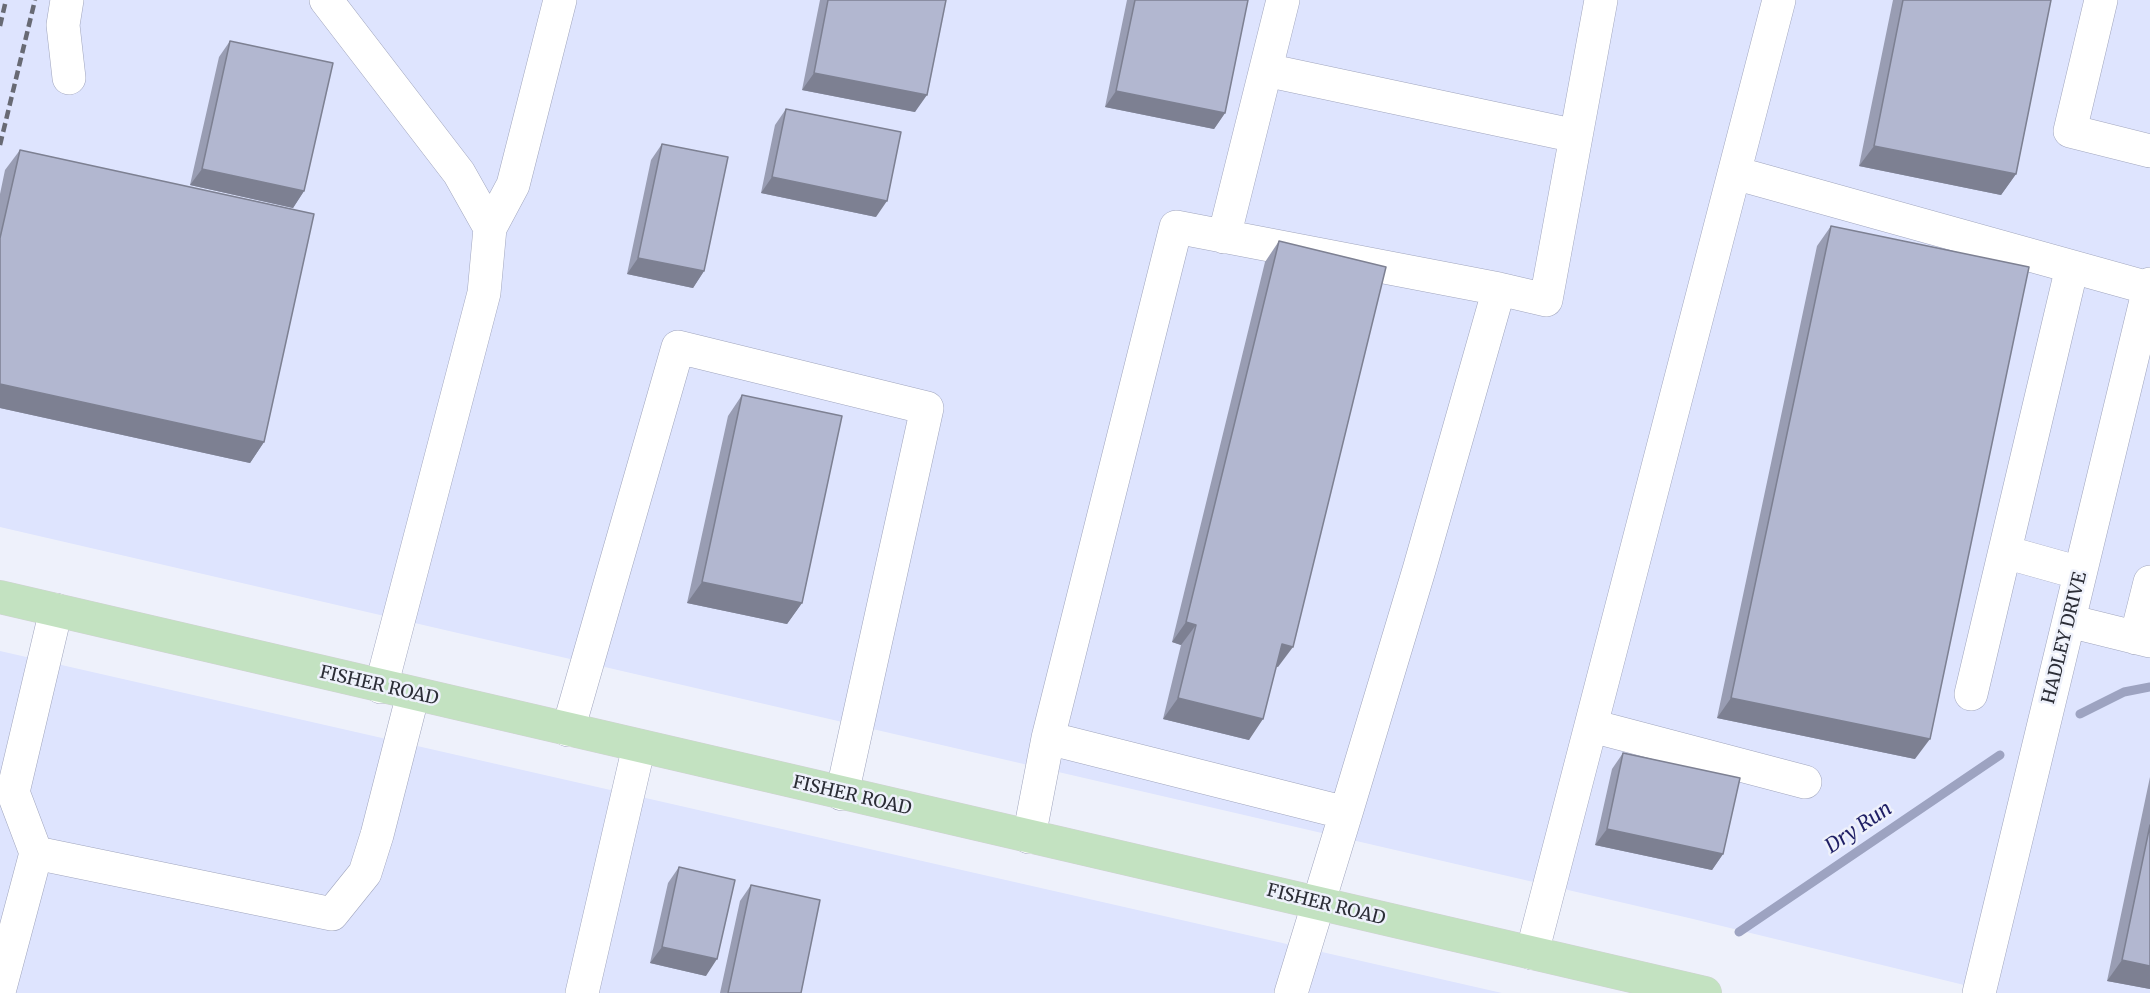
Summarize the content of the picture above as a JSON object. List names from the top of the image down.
{
  "streets": {
    "main road": ["FISHER ROAD"],
    "street": ["HADLEY DRIVE"]
  },
  "water": ["Dry Run"]
}
